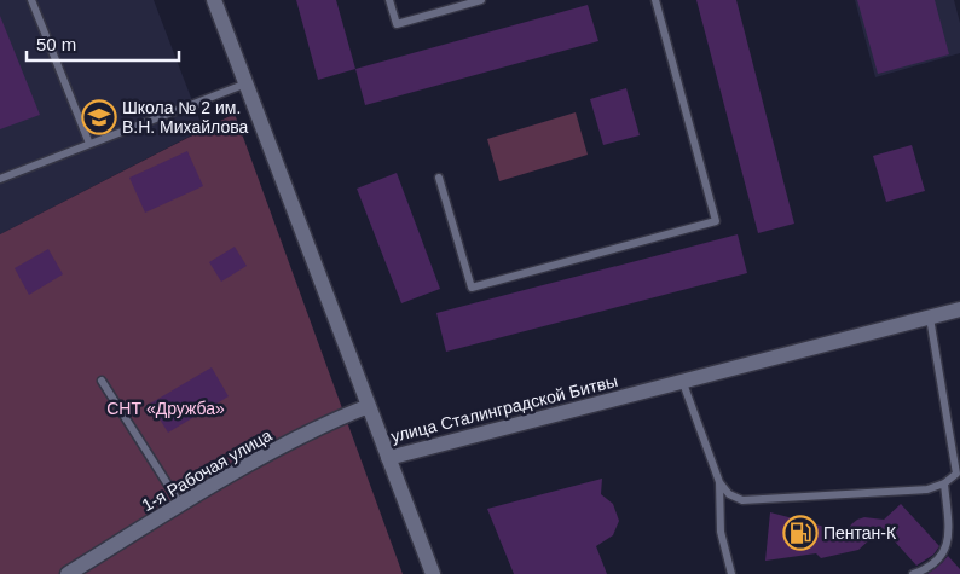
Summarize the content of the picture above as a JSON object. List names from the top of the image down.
{
  "streets": {
    "street": ["улица Сталинградской Битвы", "1-я Рабочая улица"]
  },
  "crossings": [
    ["улица Сталинградской Битвы", "1-я Рабочая улица"]
  ],
  "parks": ["СНТ «Дружба»"],
  "places": {
    "school or university": ["Школа № 2 им. В.Н. Михайлова"],
    "fuel station": ["Пентан-К"]
  },
  "scale_bar": "50 m"
}
